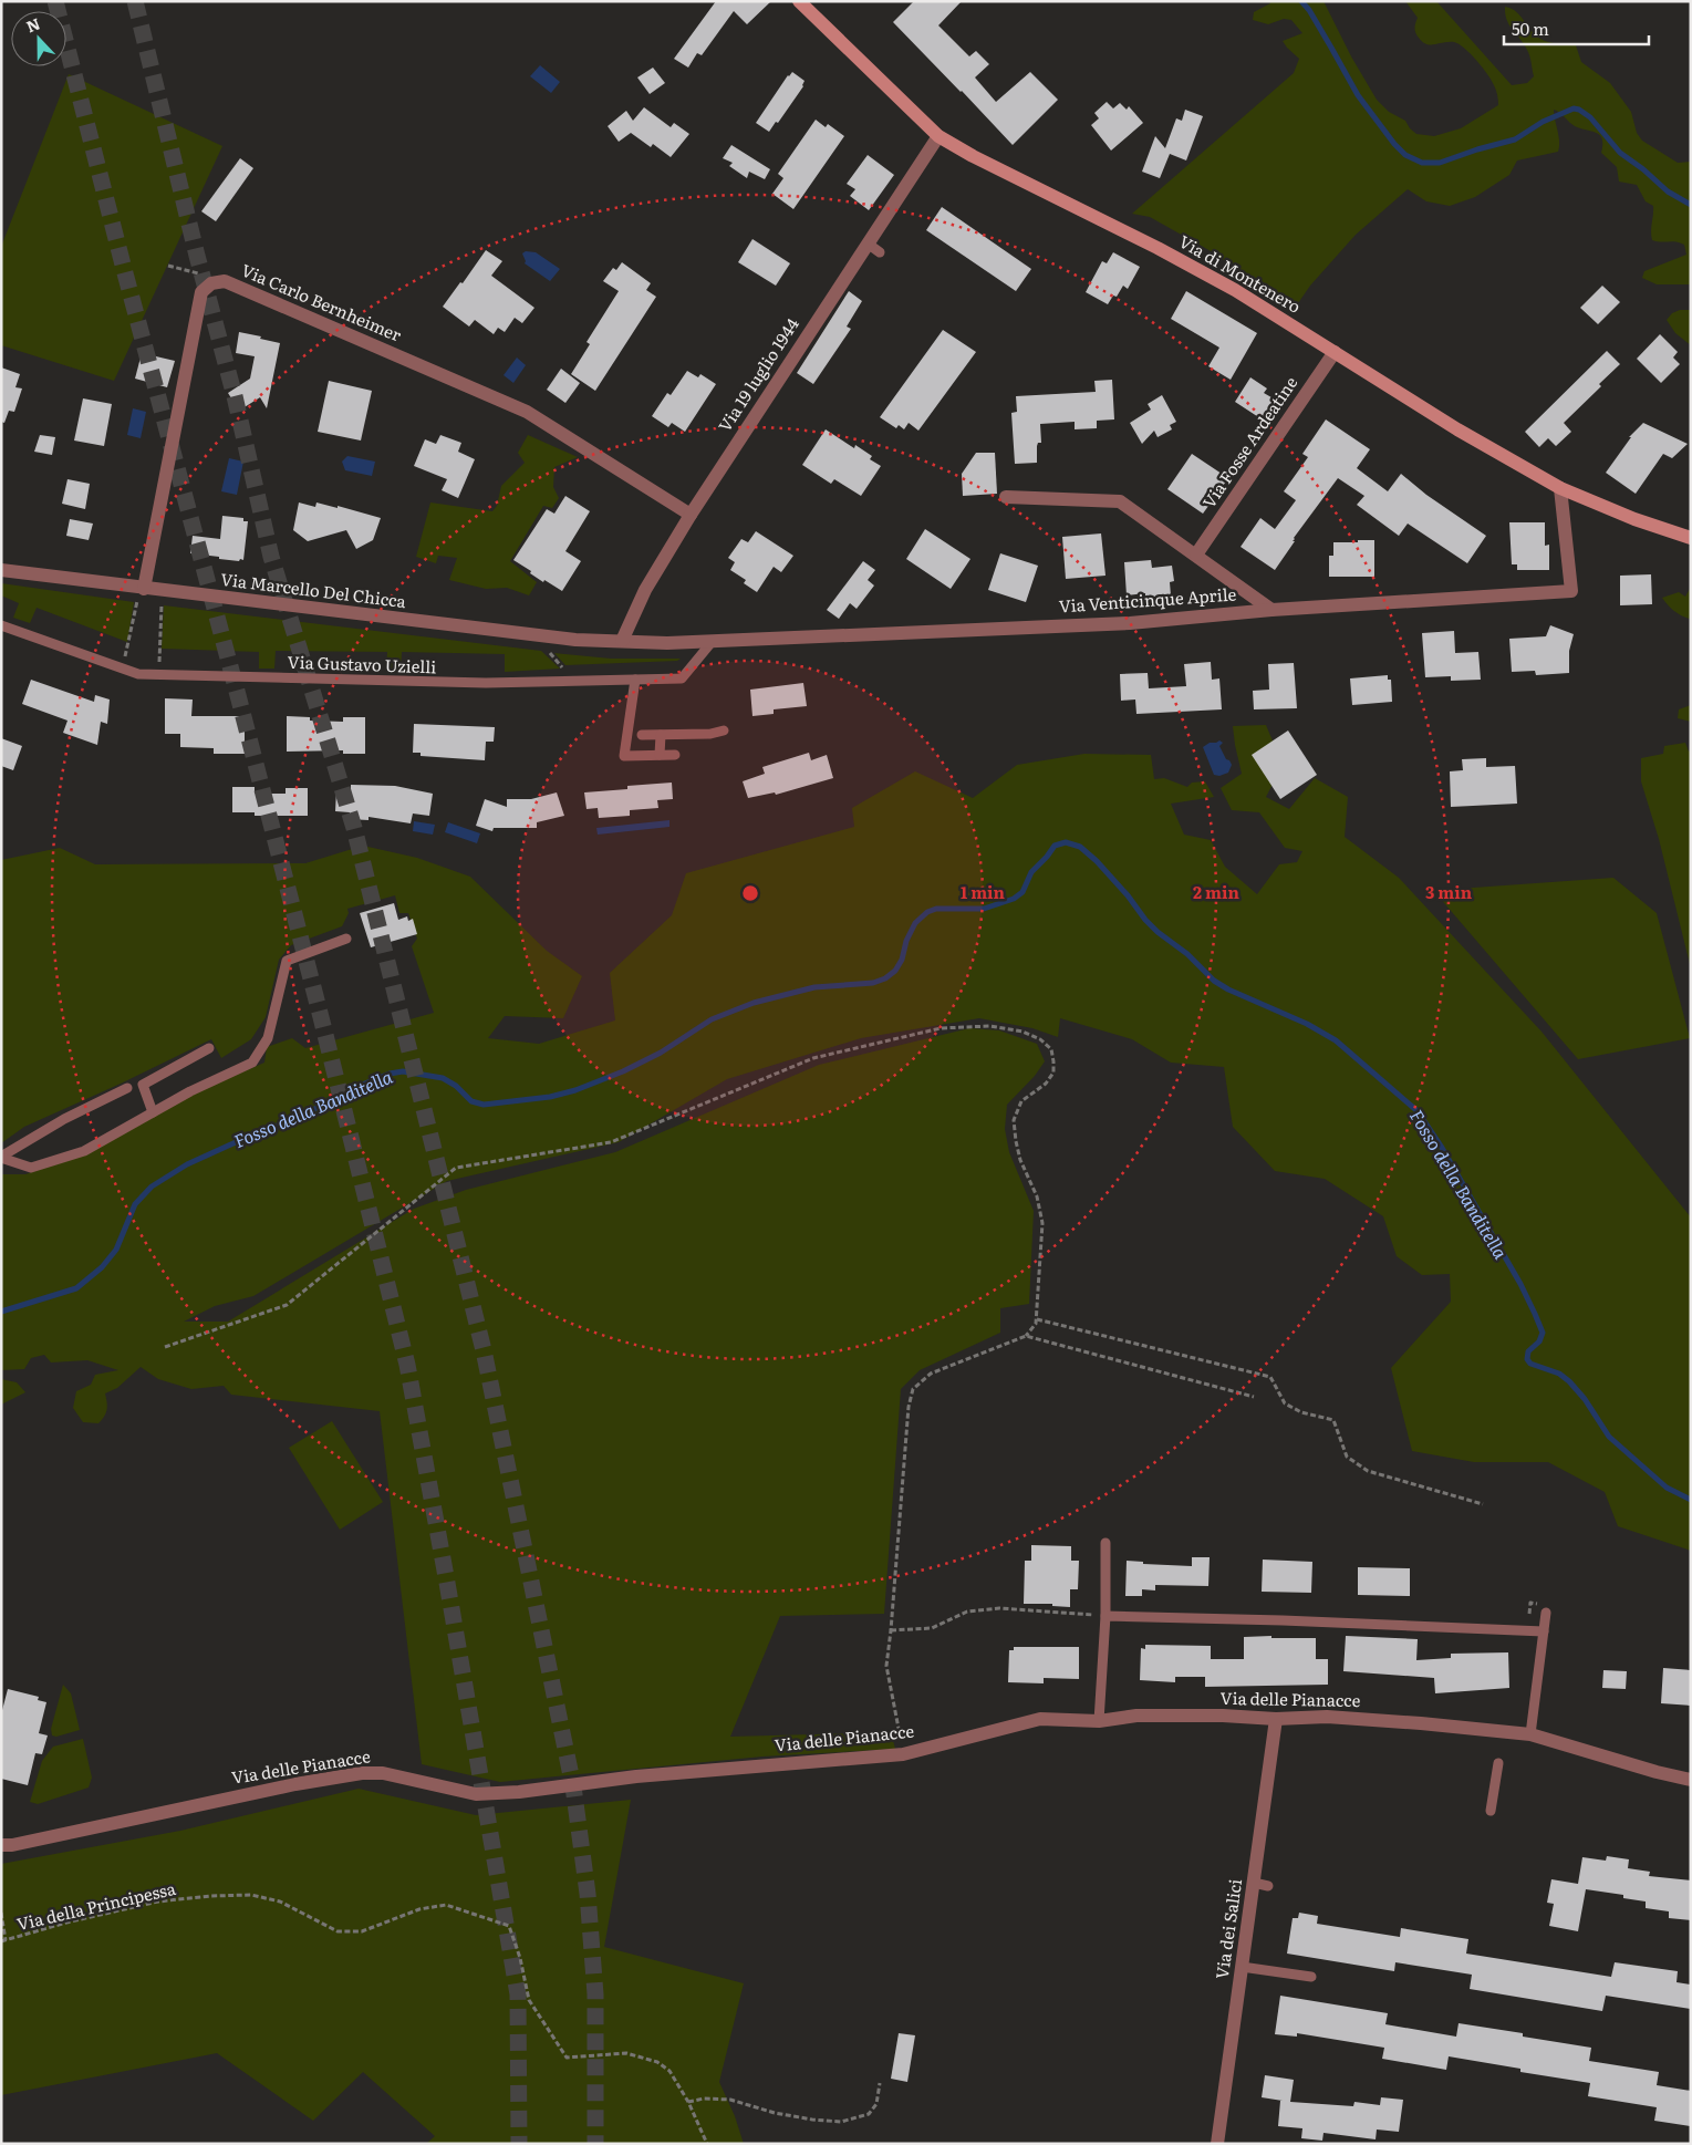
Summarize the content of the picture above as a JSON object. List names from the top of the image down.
{
  "streets": {
    "street": [
      "Via di Montenero",
      "Via Carlo Bernheimer",
      "Via 19 luglio 1944",
      "Via Fosse Ardeatine",
      "Via Marcello Del Chicca",
      "Via Venticinque Aprile",
      "Via delle Pianacce",
      "Via dei Salici"
    ],
    "lane": ["Via Gustavo Uzielli"],
    "path": ["Via della Principessa"]
  },
  "crossings": [
    ["Via di Montenero", "Via 19 luglio 1944"],
    ["Via di Montenero", "Via Fosse Ardeatine"],
    ["Via di Montenero", "Via Venticinque Aprile"],
    ["Via Carlo Bernheimer", "Via 19 luglio 1944"],
    ["Via Carlo Bernheimer", "Via Marcello Del Chicca"],
    ["Via 19 luglio 1944", "Via Marcello Del Chicca"],
    ["Via 19 luglio 1944", "Via Venticinque Aprile"],
    ["Via Marcello Del Chicca", "Via Venticinque Aprile"],
    ["Via Venticinque Aprile", "Via Gustavo Uzielli"],
    ["Via delle Pianacce", "Via dei Salici"]
  ],
  "water": ["Fosso della Banditella"],
  "scale_bar": "50 m",
  "north": "top",
  "rings": ["1 min", "2 min", "3 min"]
}
